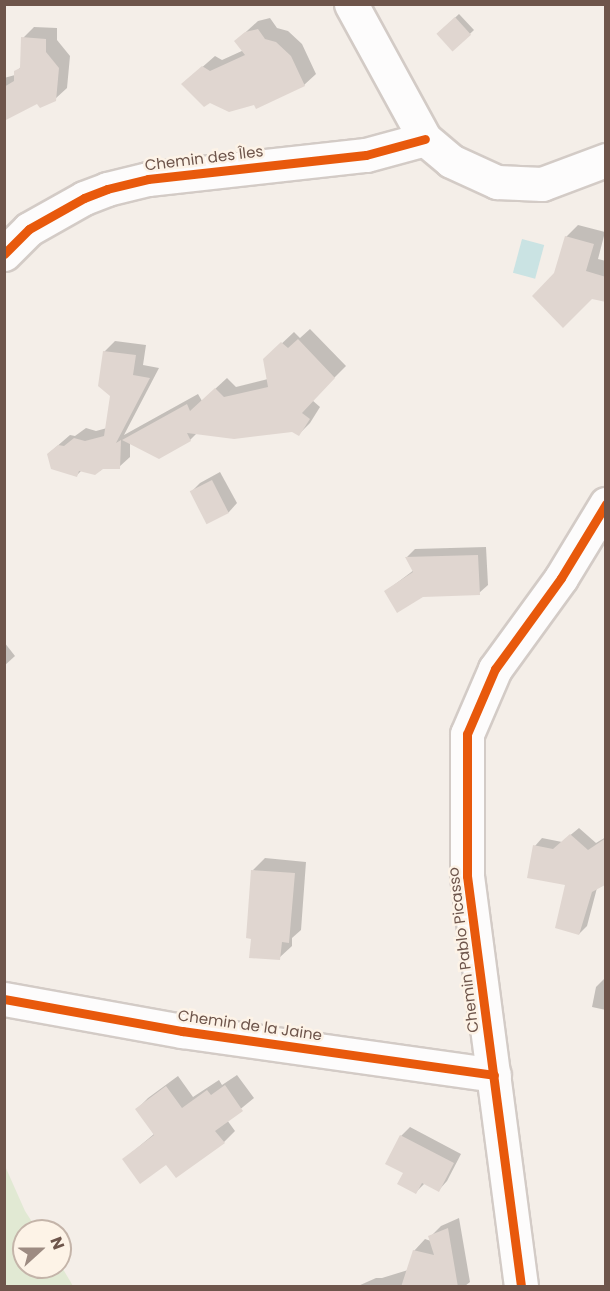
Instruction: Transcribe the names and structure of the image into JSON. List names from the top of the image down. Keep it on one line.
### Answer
{"streets":{"street":["Chemin des Îles","Chemin Pablo Picasso","Chemin de la Jaine"]},"crossings":[["Chemin Pablo Picasso","Chemin de la Jaine"]],"north":"right"}
